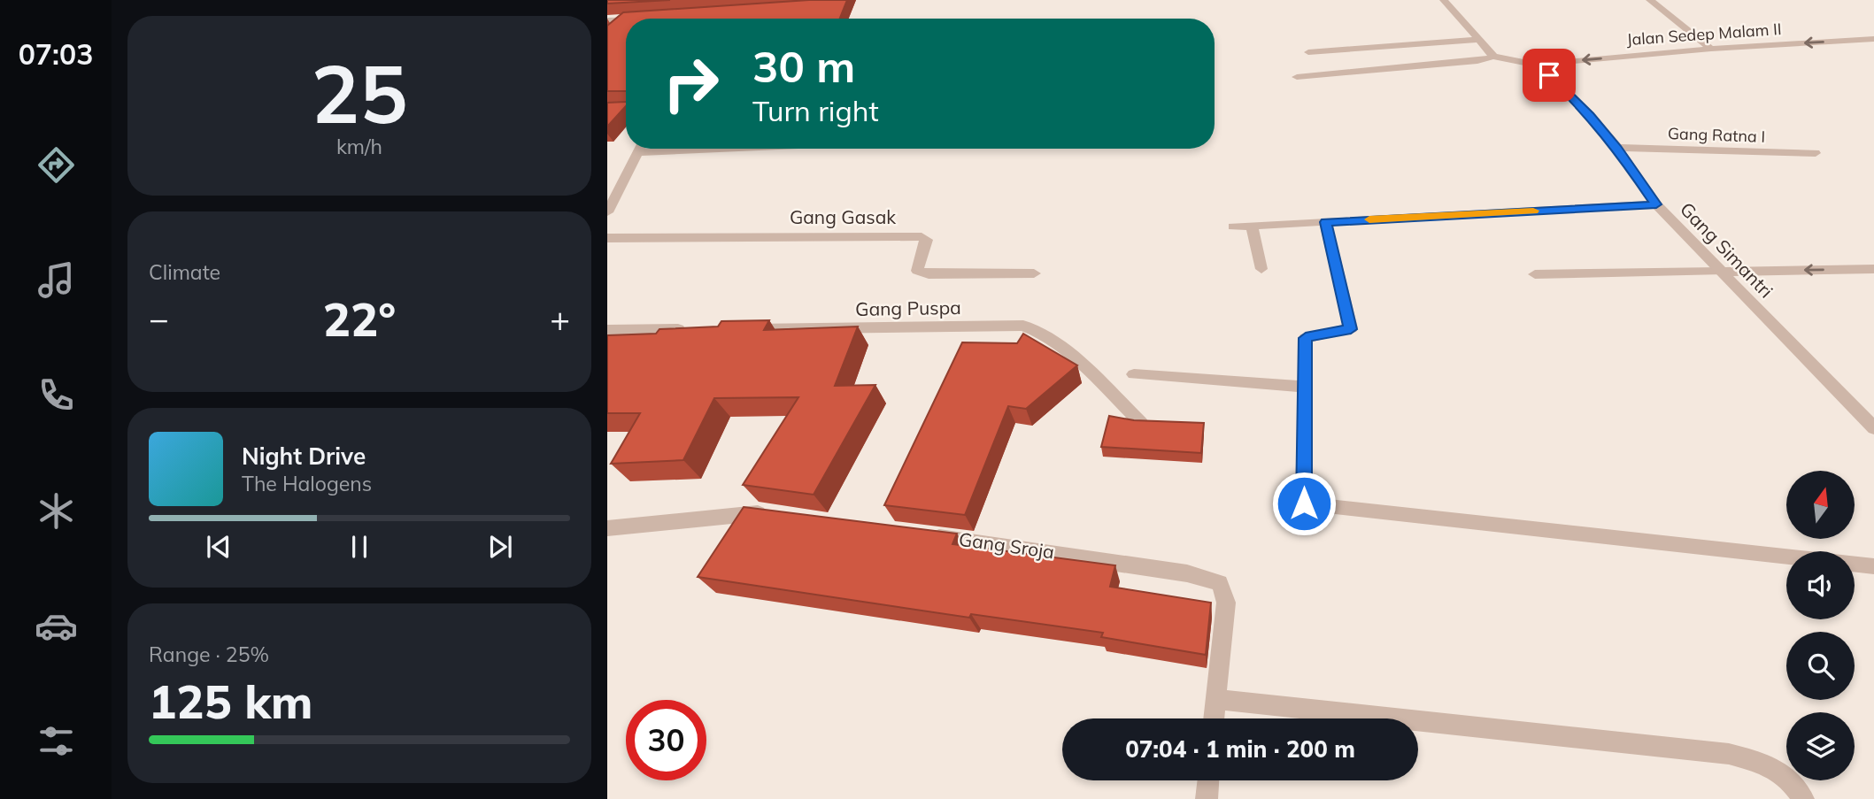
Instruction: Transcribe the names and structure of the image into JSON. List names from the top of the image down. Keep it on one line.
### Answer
{"streets":{"street":["Jalan Sedep Malam II","Gang Ratna I","Gang Gasak","Gang Simantri","Gang Puspa","Gang Sroja"]},"crossings":[["Jalan Sedep Malam II","Gang Simantri"],["Gang Ratna I","Gang Simantri"]],"one_way":["Jalan Sedep Malam II"],"north":"top","page":{"tabs":"07:03","tile":[["25","km/h"],"Climate",["Range · 25%","125 km"]],"turn":["30 m","Turn right"],"heat":["−","22°","+"],"song":["Night Drive","The Halogens"],"limit":"30","trip":"07:04 · 1 min · 200 m"}}
